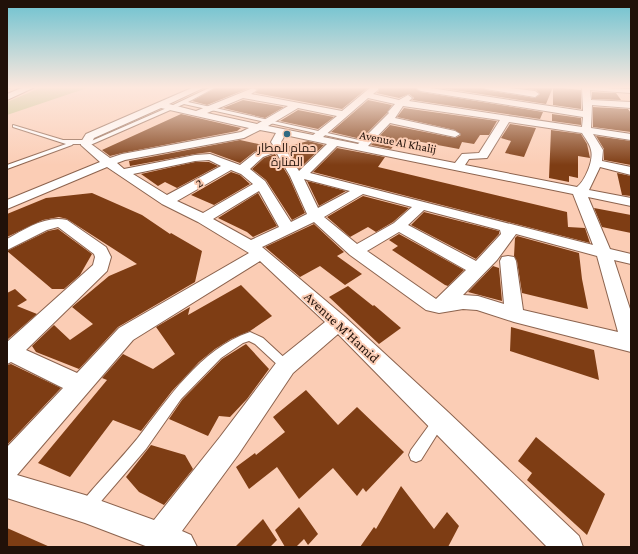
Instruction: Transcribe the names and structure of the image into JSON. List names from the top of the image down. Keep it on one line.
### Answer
{"streets":{"street":["Avenue Al Khalij","2","Avenue M'Hamid"]},"crossings":[["2","Avenue M'Hamid"]],"places":["حمام المطار المنارة"]}
